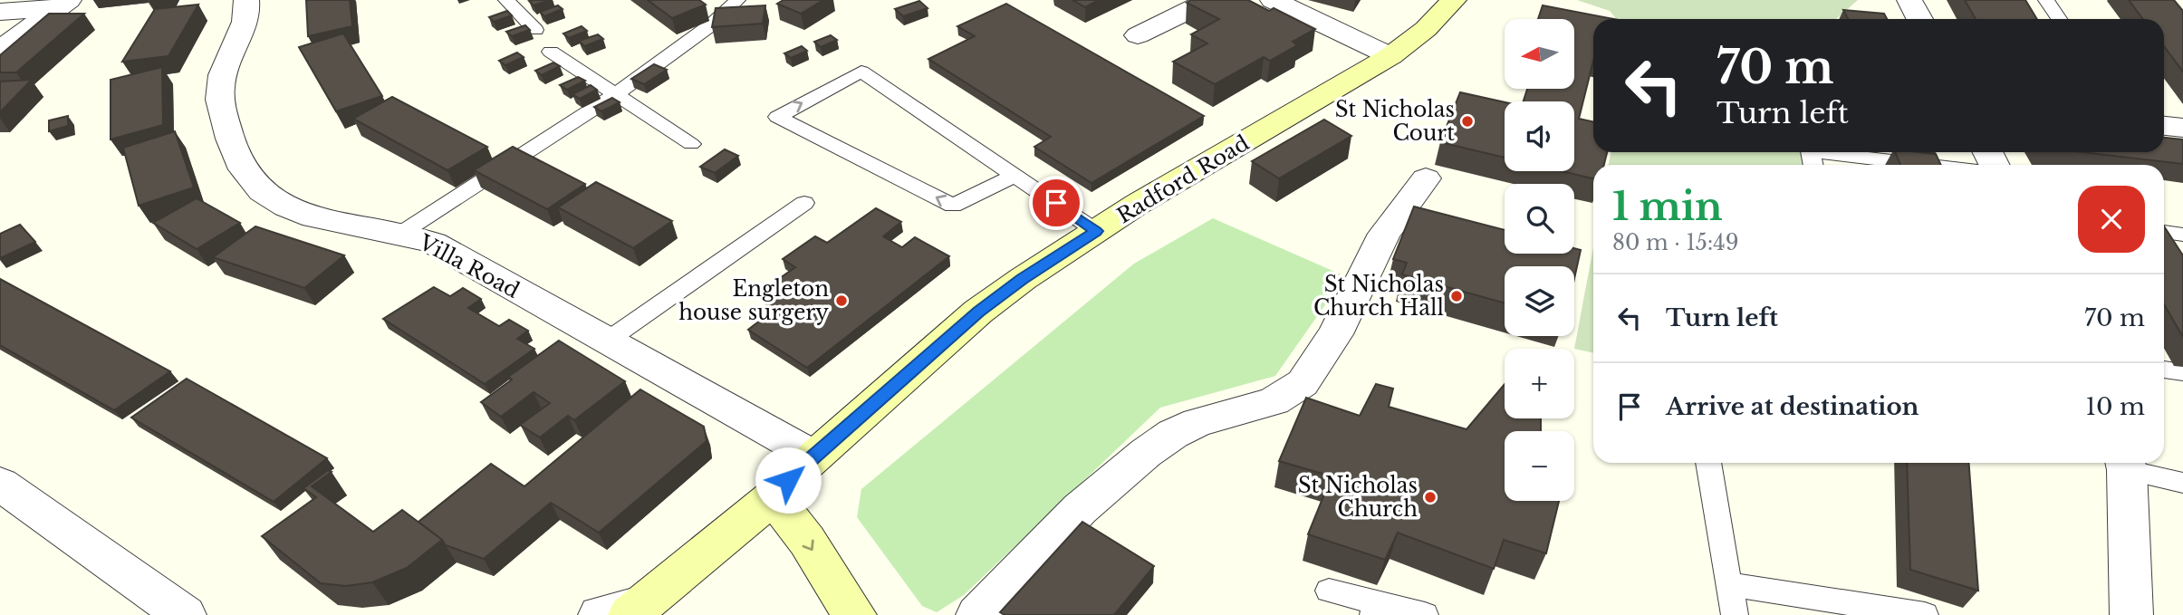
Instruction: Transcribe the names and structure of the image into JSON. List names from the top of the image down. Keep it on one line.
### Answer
{"streets":{"main road":["Radford Road"],"street":["Villa Road"]},"crossings":[["Radford Road","Villa Road"]],"places":["St Nicholas Court","St Nicholas Church Hall","Engleton house surgery","St Nicholas Church"],"north":"left","page":{"map_buttons":["+","−"],"turn":["70 m","Turn left"],"heading":["1 min","80 m · 15:49"],"list":[{"name":"Turn left","value":"70 m"},{"name":"Arrive at destination","value":"10 m"}]}}
